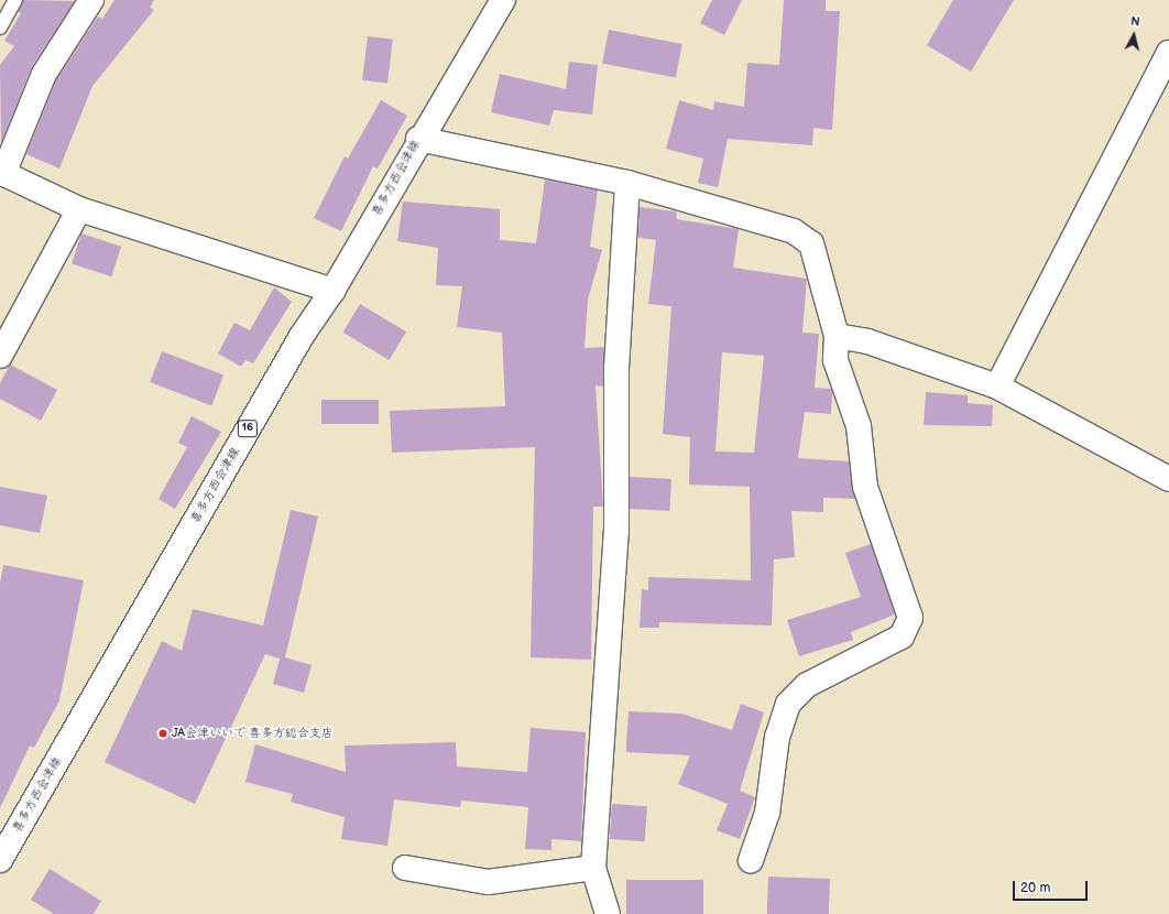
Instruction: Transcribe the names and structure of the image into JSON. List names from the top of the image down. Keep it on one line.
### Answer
{"streets":{"street":["喜多方西会津線","16"]},"places":["JA会津いいで 喜多方総合支店"],"scale_bar":"20 m","north":"top"}
